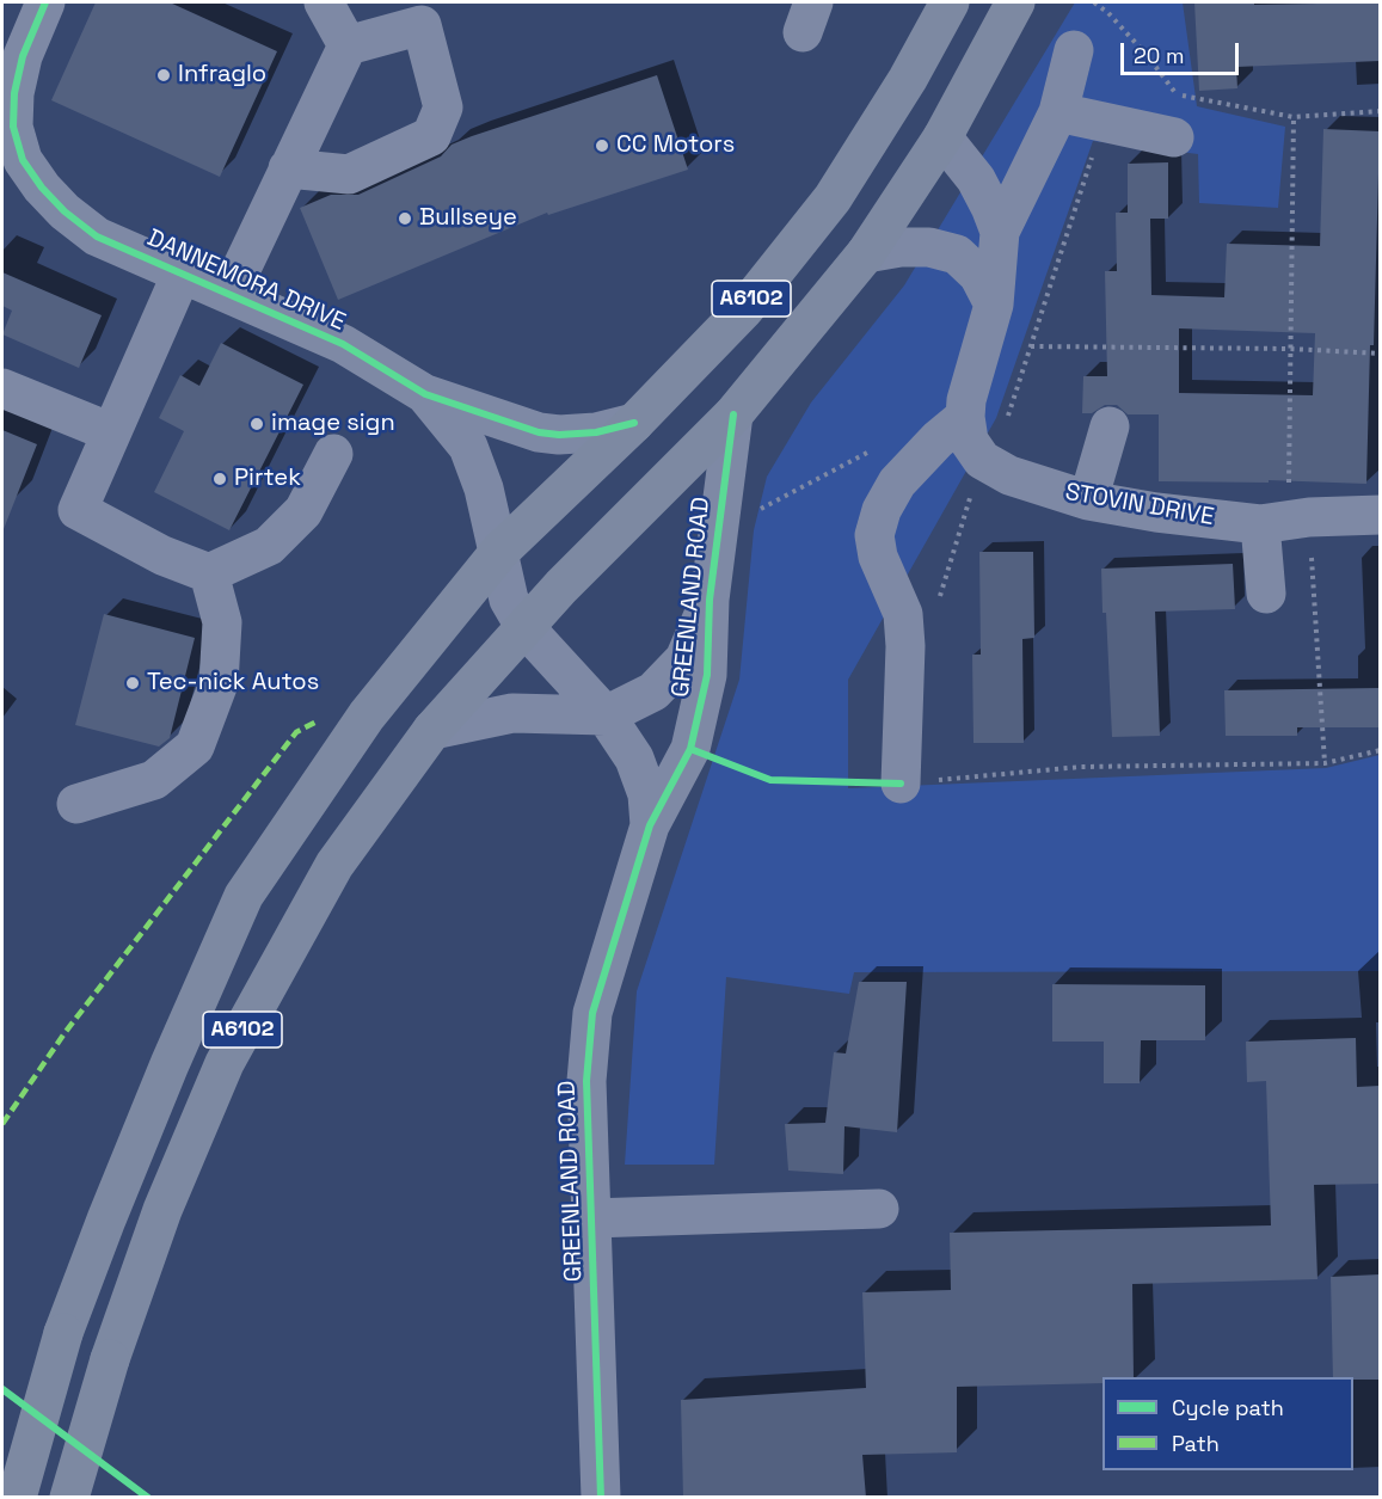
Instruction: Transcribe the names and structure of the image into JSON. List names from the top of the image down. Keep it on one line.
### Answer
{"streets":{"main road":["A6102","GREENLAND ROAD"],"street":["DANNEMORA DRIVE","STOVIN DRIVE"]},"crossings":[["DANNEMORA DRIVE","A6102"],["DANNEMORA DRIVE","GREENLAND ROAD"],["A6102","GREENLAND ROAD"]],"places":["Infraglo","CC Motors","Bullseye","image sign","Pirtek","Tec-nick Autos"],"legend":["Cycle path","Path"],"scale_bar":"20 m"}
